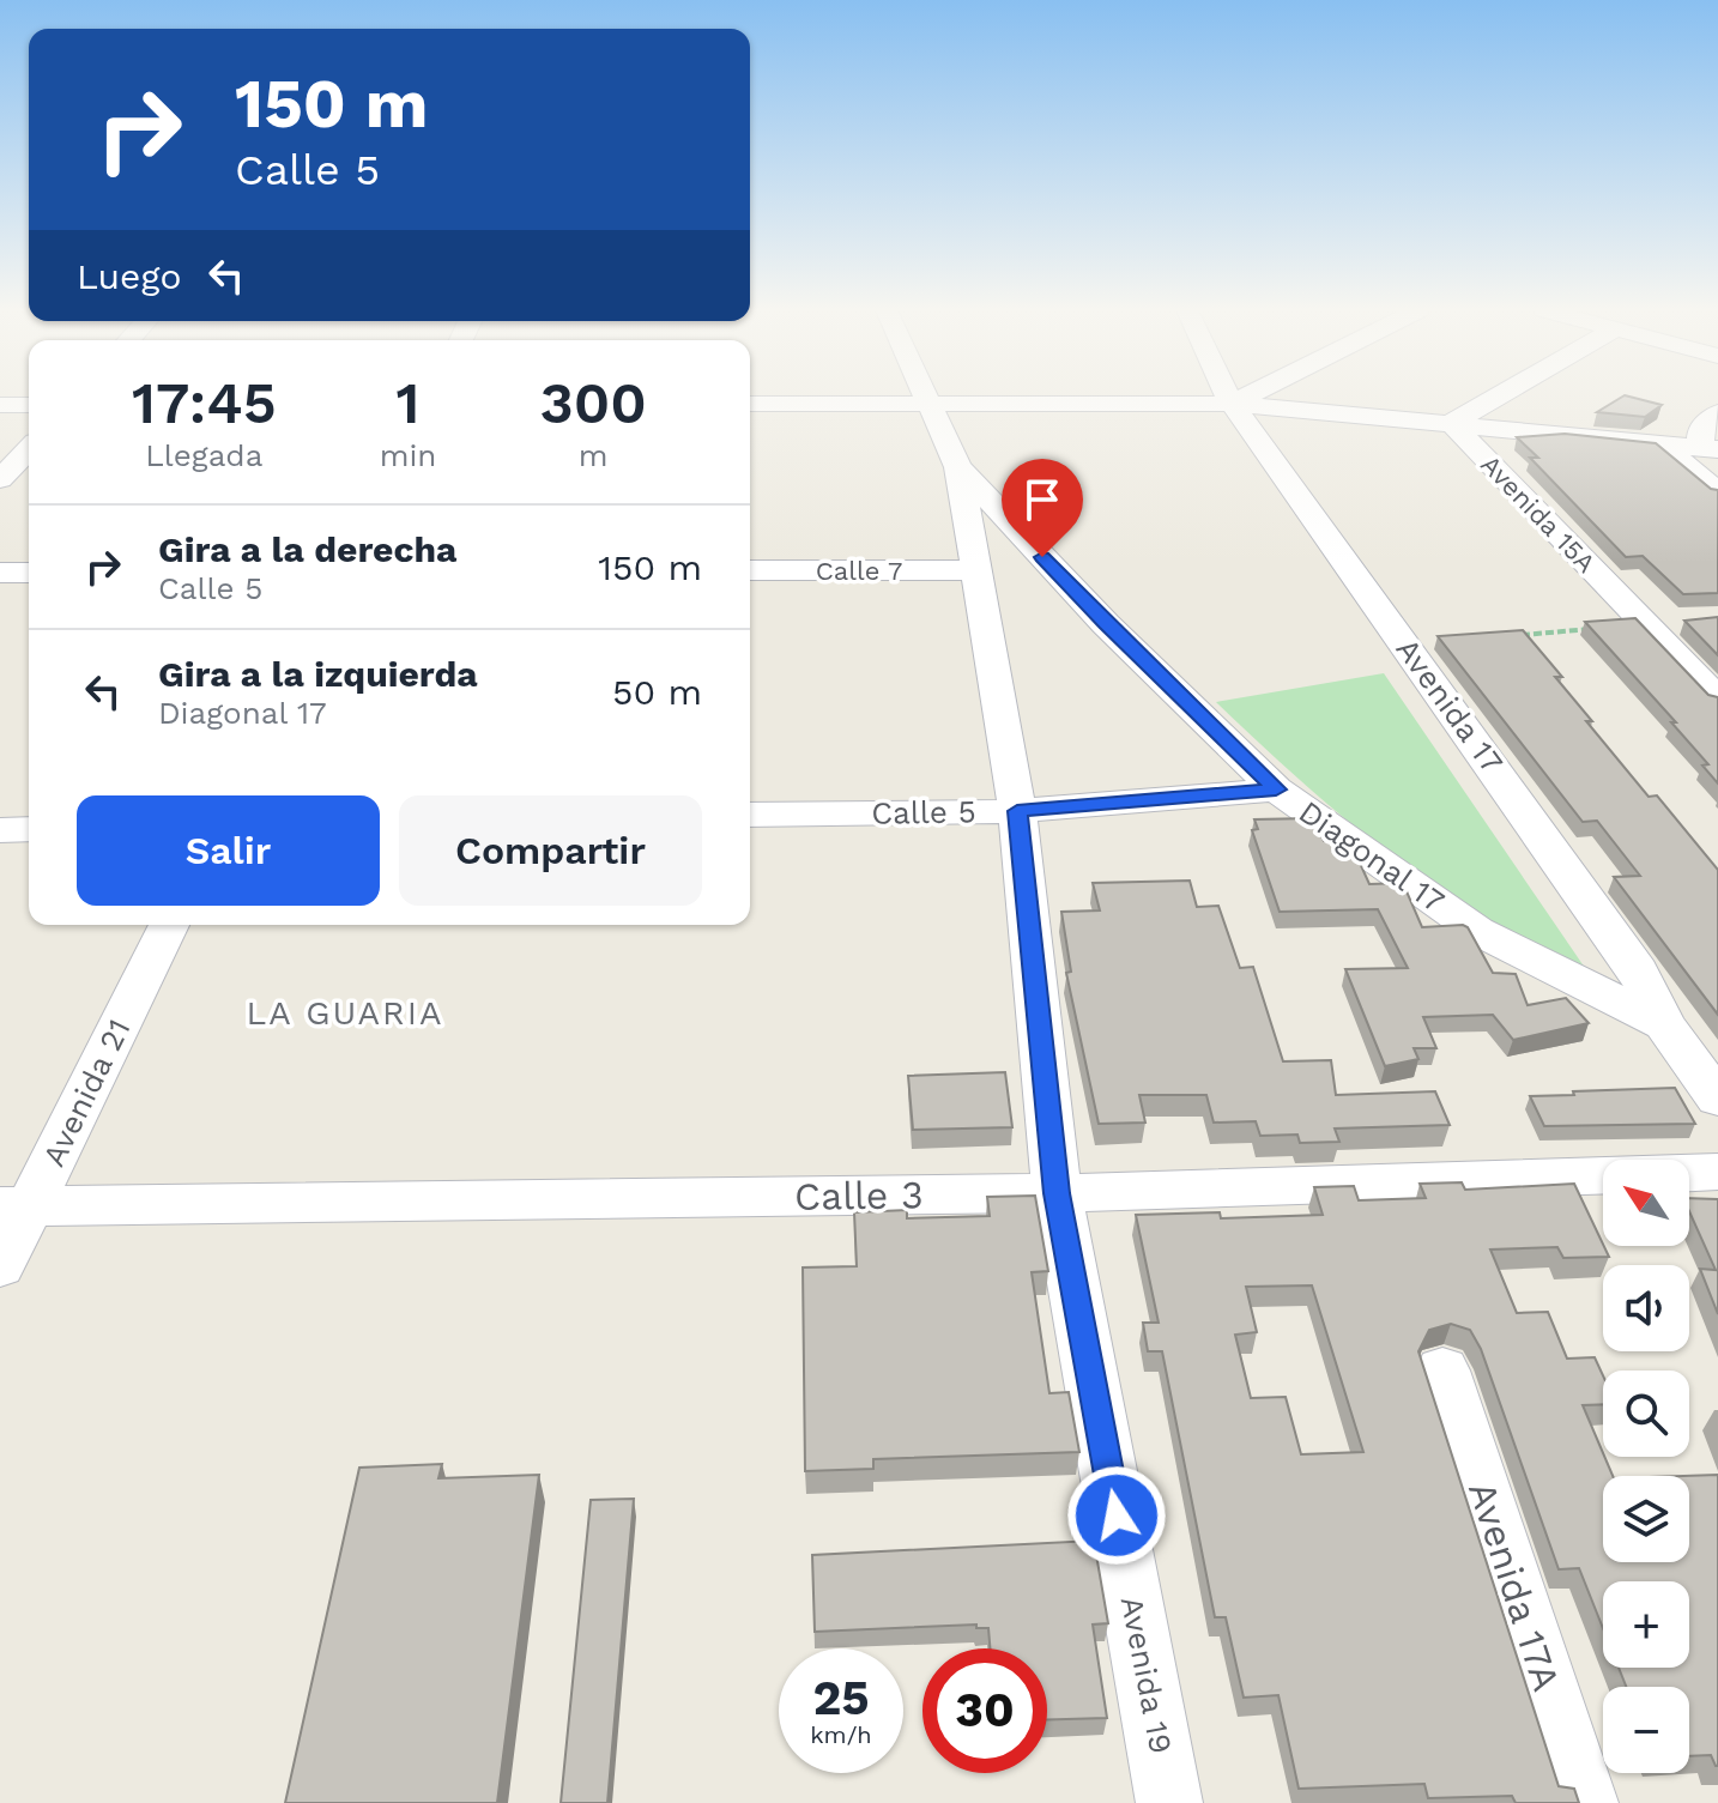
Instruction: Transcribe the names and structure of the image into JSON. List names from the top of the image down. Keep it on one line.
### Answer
{"streets":{"street":["Avenida 15A","Calle 7","Avenida 17","Calle 5","Diagonal 17","Avenida 21","Calle 3","Avenida 17A","Avenida 19"]},"crossings":[["Calle 7","Avenida 19"],["Avenida 17","Diagonal 17"],["Calle 5","Diagonal 17"],["Calle 5","Avenida 19"],["Diagonal 17","Avenida 19"],["Avenida 21","Calle 3"],["Calle 3","Avenida 19"]],"districts":["LA GUARIA"],"north":"top left","page":{"turn":["150 m","Calle 5"],"then":"Luego","eta":["17:45","Llegada","1","min","300","m"],"list":[{"name":"Gira a la derecha","note":"Calle 5","value":"150 m"},{"name":"Gira a la izquierda","note":"Diagonal 17","value":"50 m"}],"buttons":["Salir","Compartir"],"map_buttons":["+","−"],"speed":"25 km/h","limit":"30"}}
